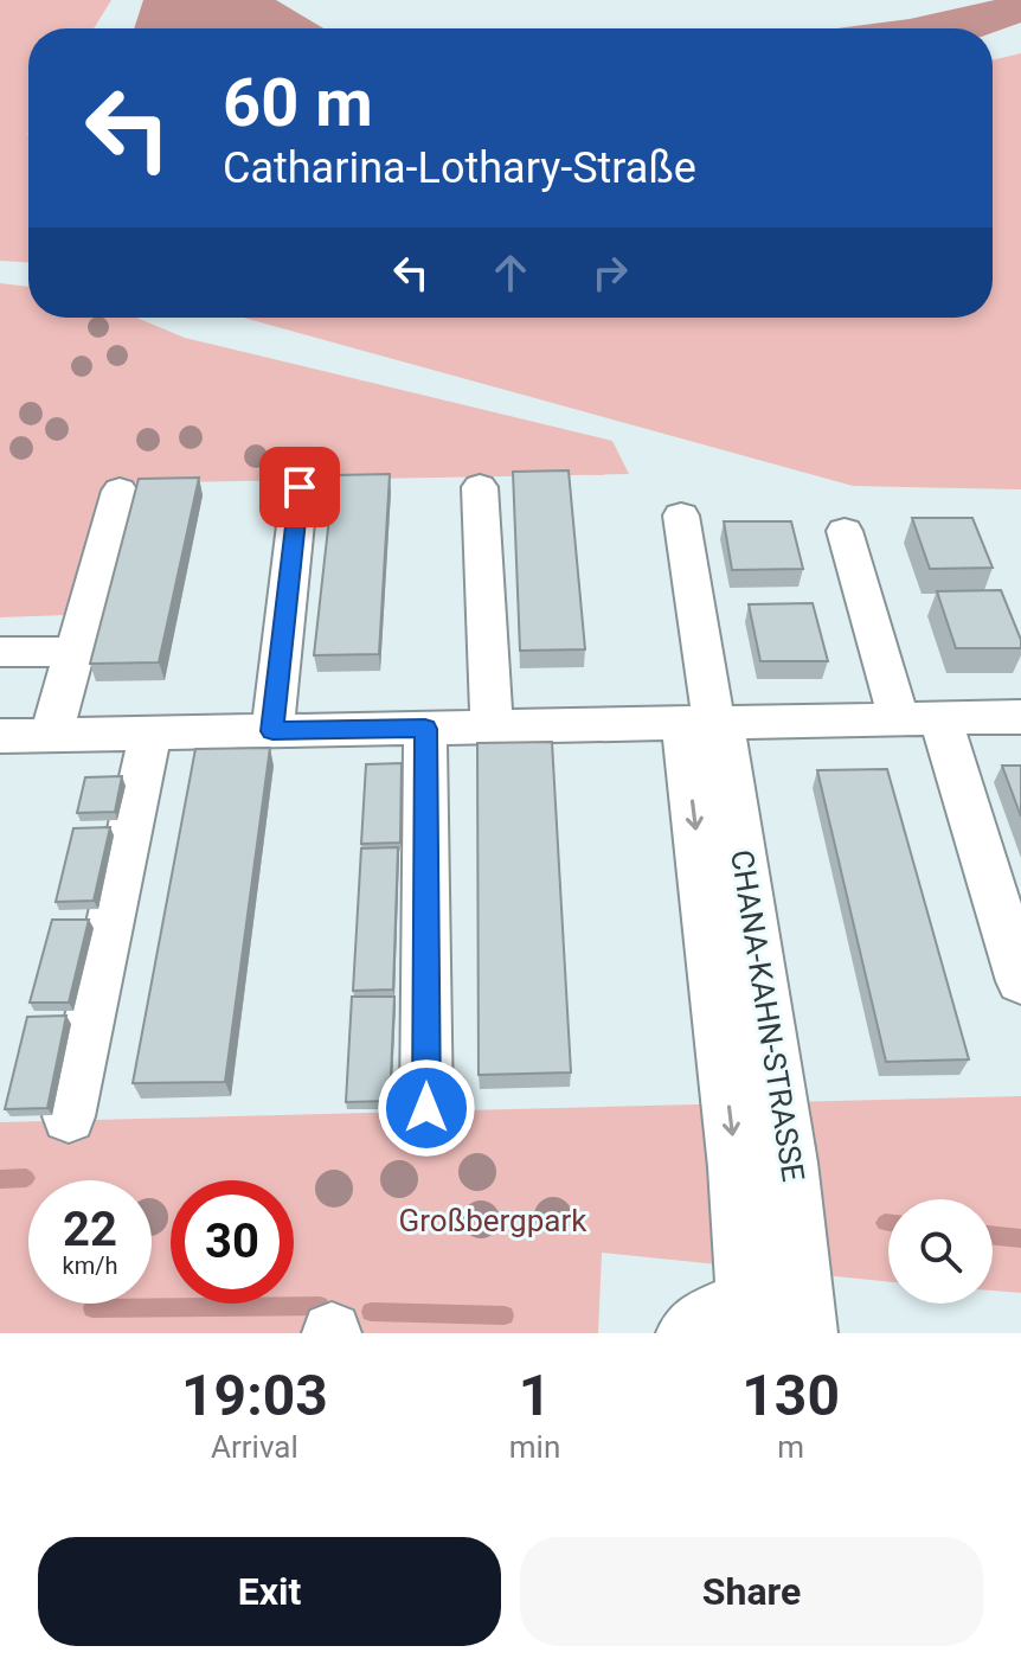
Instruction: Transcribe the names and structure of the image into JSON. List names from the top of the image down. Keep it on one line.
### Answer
{"streets":{"street":["CHANA-KAHN-STRASSE"]},"parks":["Großbergpark"],"page":{"turn":["60 m","Catharina-Lothary-Straße"],"speed":"22 km/h","limit":"30","eta":["19:03","Arrival","1","min","130","m"],"buttons":["Exit","Share"]}}
